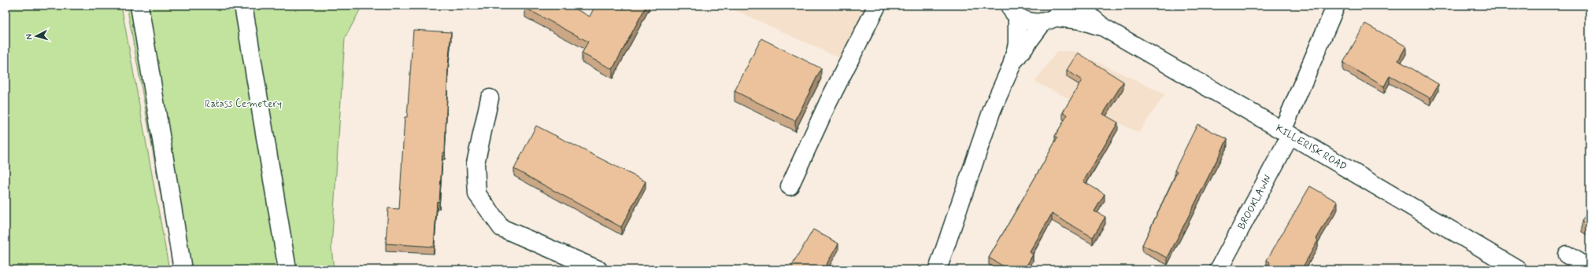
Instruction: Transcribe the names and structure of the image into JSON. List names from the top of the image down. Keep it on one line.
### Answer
{"streets":{"main road":["KILLERISK ROAD","BROOKLAWN"]},"crossings":[["KILLERISK ROAD","BROOKLAWN"]],"parks":["Ratass Cemetery"],"north":"left"}
